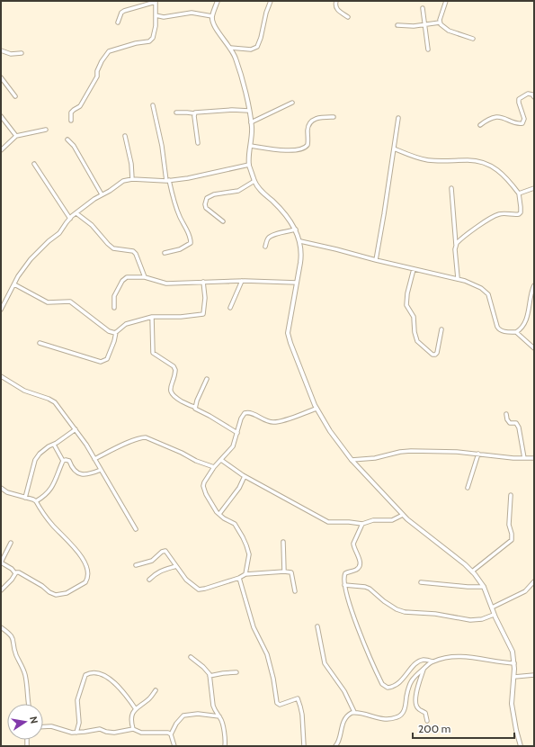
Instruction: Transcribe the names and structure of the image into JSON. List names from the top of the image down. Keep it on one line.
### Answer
{"scale_bar":"200 m","north":"right"}
